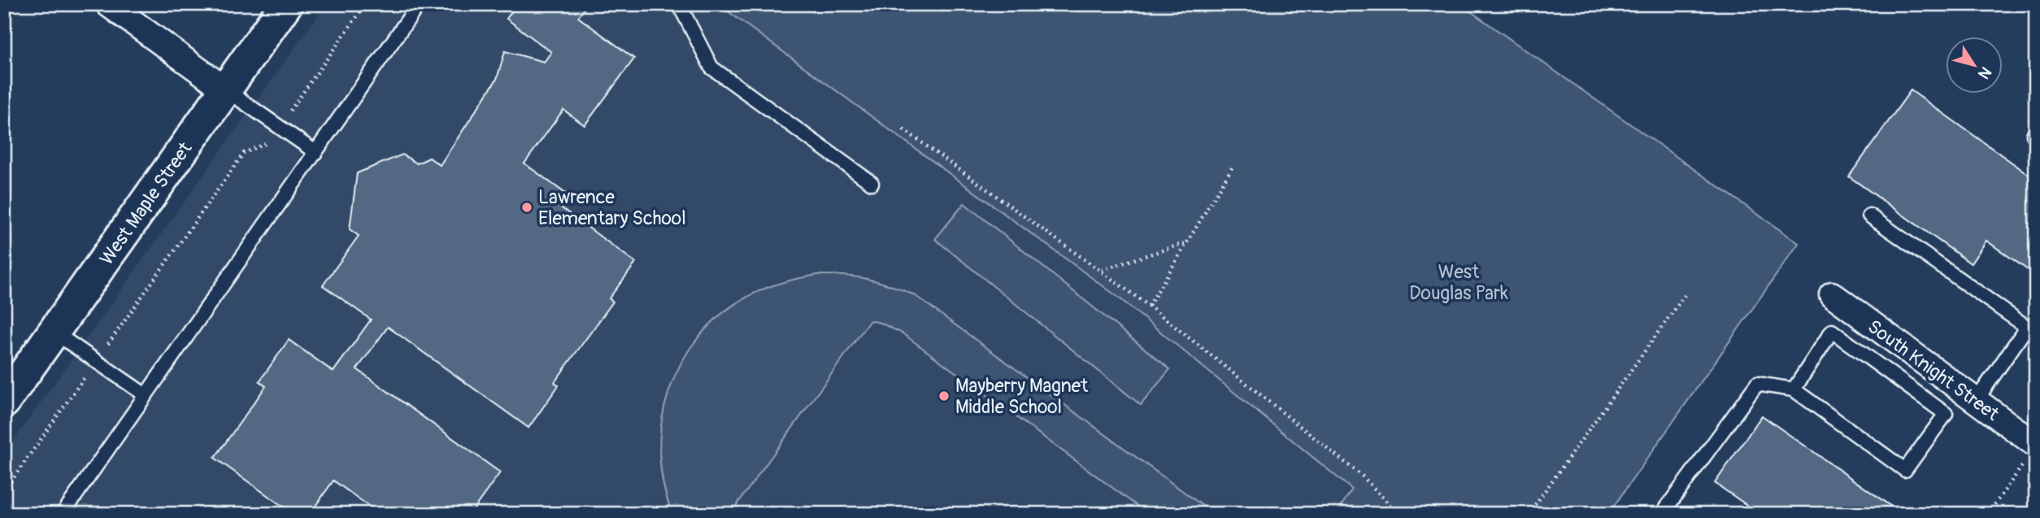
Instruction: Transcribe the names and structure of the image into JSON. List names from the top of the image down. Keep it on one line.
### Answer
{"streets":{"street":["West Maple Street","South Knight Street"]},"parks":["West Douglas Park"],"places":["Lawrence Elementary School","Mayberry Magnet Middle School"],"north":"bottom right"}
